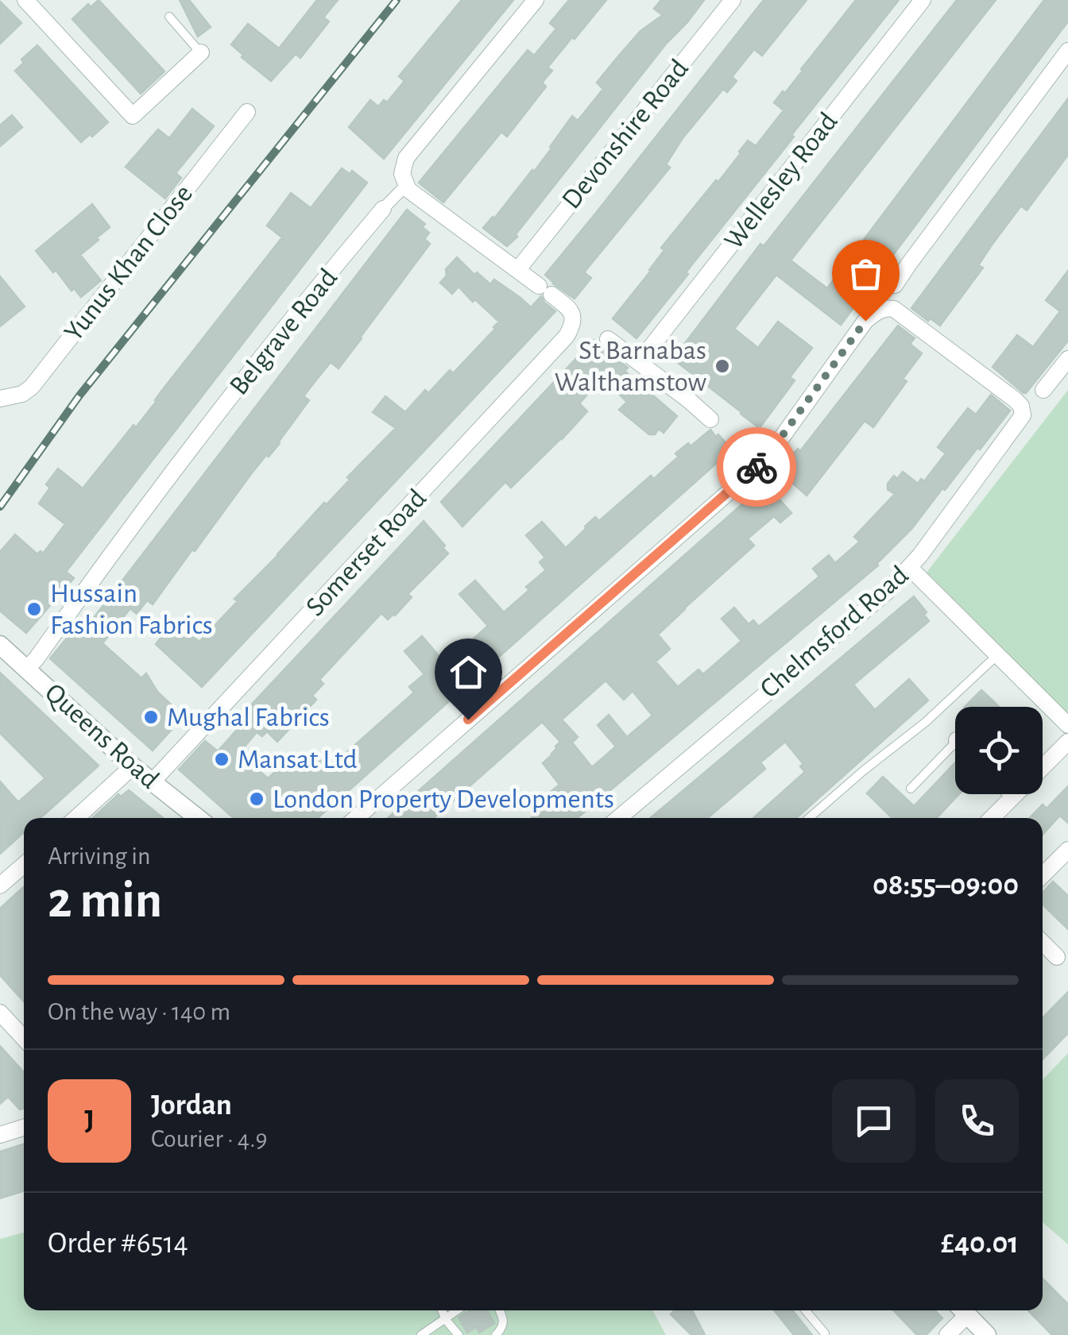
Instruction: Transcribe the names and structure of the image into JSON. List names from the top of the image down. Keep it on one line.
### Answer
{"streets":{"street":["Devonshire Road","Wellesley Road","Yunus Khan Close","Belgrave Road","Somerset Road","Chelmsford Road","Queens Road"]},"crossings":[["Devonshire Road","Somerset Road"],["Belgrave Road","Queens Road"],["Somerset Road","Queens Road"]],"places":["St Barnabas Walthamstow","Hussain Fashion Fabrics","Mughal Fabrics","Mansat Ltd","London Property Developments"],"page":{"heading":["2 min","Arriving in","08:55–09:00"],"panel":["Jordan","Courier · 4.9","Order #6514","£40.01"],"bar":"On the way · 140 m","round":"J"}}
